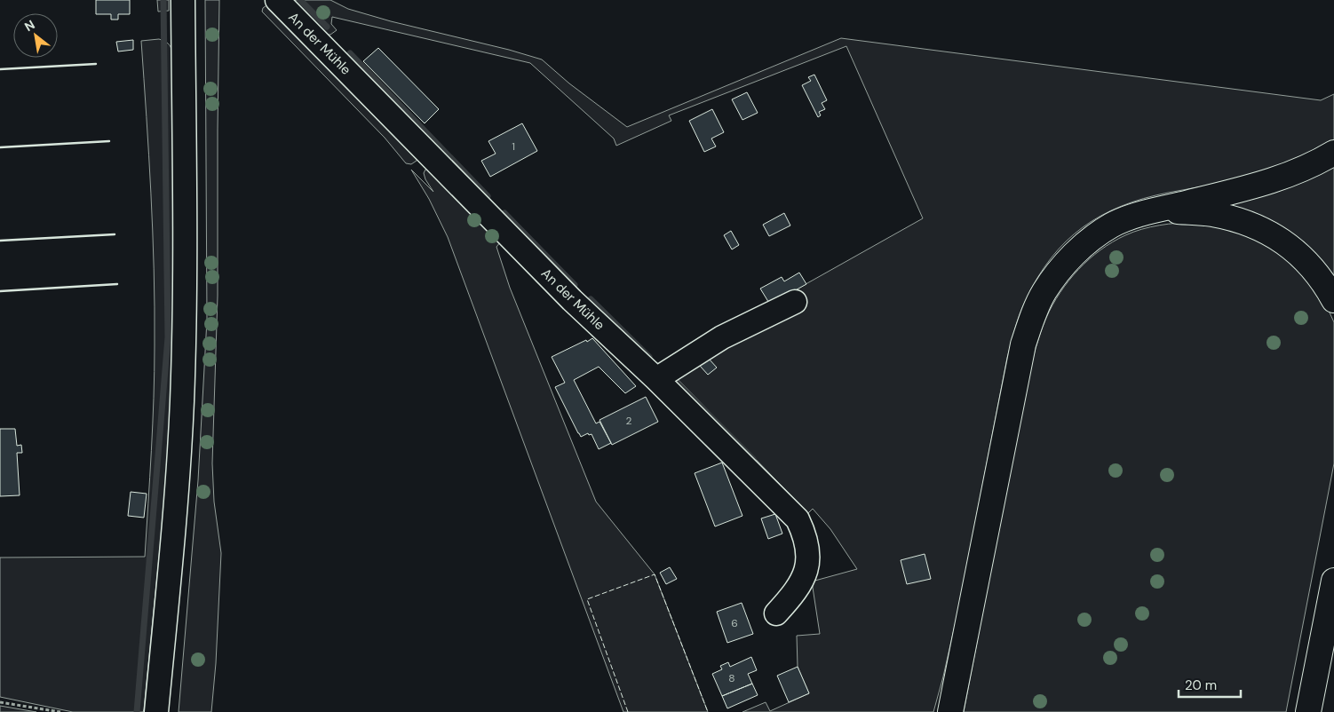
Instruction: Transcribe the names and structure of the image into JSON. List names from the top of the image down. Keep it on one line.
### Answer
{"streets":{"street":["An der Mühle"]},"house_numbers":["1","2","6","8"],"scale_bar":"20 m","north":"top left"}
